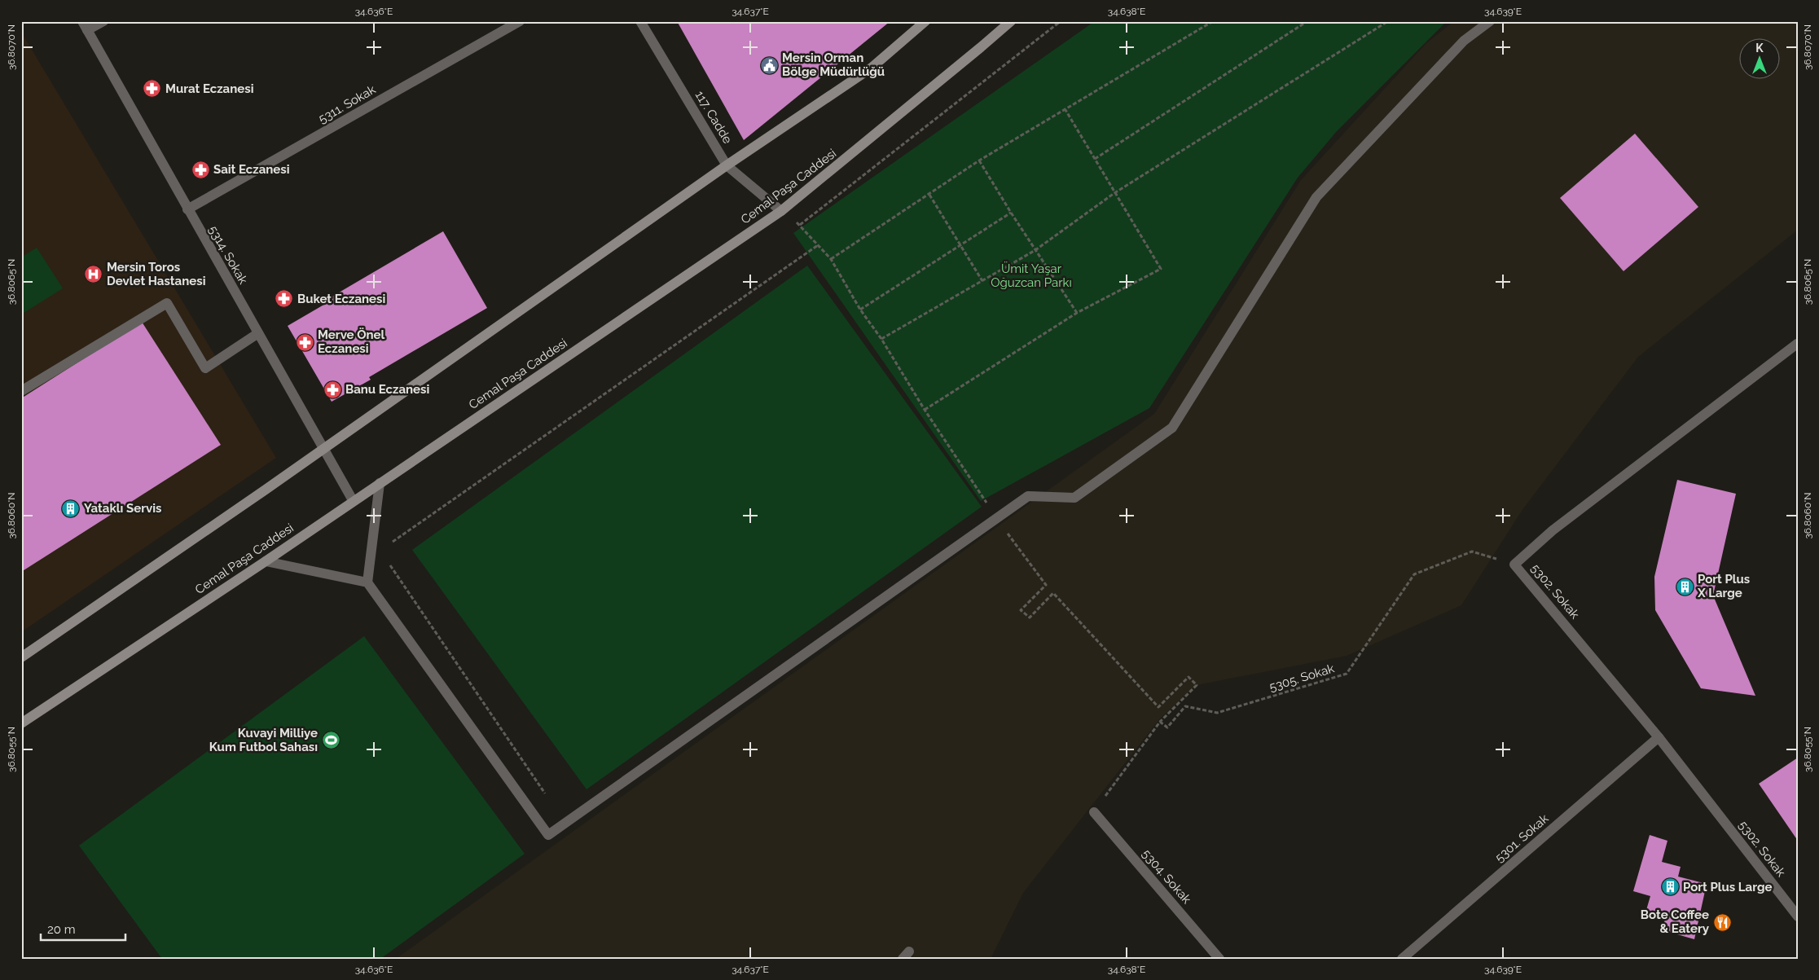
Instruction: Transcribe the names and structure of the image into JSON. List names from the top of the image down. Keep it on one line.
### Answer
{"streets":{"main road":["Cemal Paşa Caddesi"],"street":["5311. Sokak","117. Cadde","5314. Sokak","5302. Sokak","5301. Sokak","5304. Sokak"],"path":["5305. Sokak"]},"crossings":[["5311. Sokak","5314. Sokak"],["117. Cadde","Cemal Paşa Caddesi"],["Cemal Paşa Caddesi","5314. Sokak"],["5302. Sokak","5305. Sokak"],["5302. Sokak","5301. Sokak"]],"parks":["Ümit Yaşar Oğuzcan Parkı"],"places":{"public building":["Mersin Orman Bölge Müdürlüğü"],"pharmacy":["Murat Eczanesi","Sait Eczanesi","Buket Eczanesi","Merve Önel Eczanesi","Banu Eczanesi"],"hospital":["Mersin Toros Devlet Hastanesi"],"building":["Yataklı Servis","Port Plus X Large","Port Plus Large"],"sports":["Kuvayi Milliye Kum Futbol Sahası"],"restaurant":["Bote Coffee & Eatery"]},"scale_bar":"20 m","north":"top","coordinates":["34.636°E","34.637°E","34.638°E","34.639°E","36.8070°N","36.8065°N","36.8060°N","36.8055°N"]}
